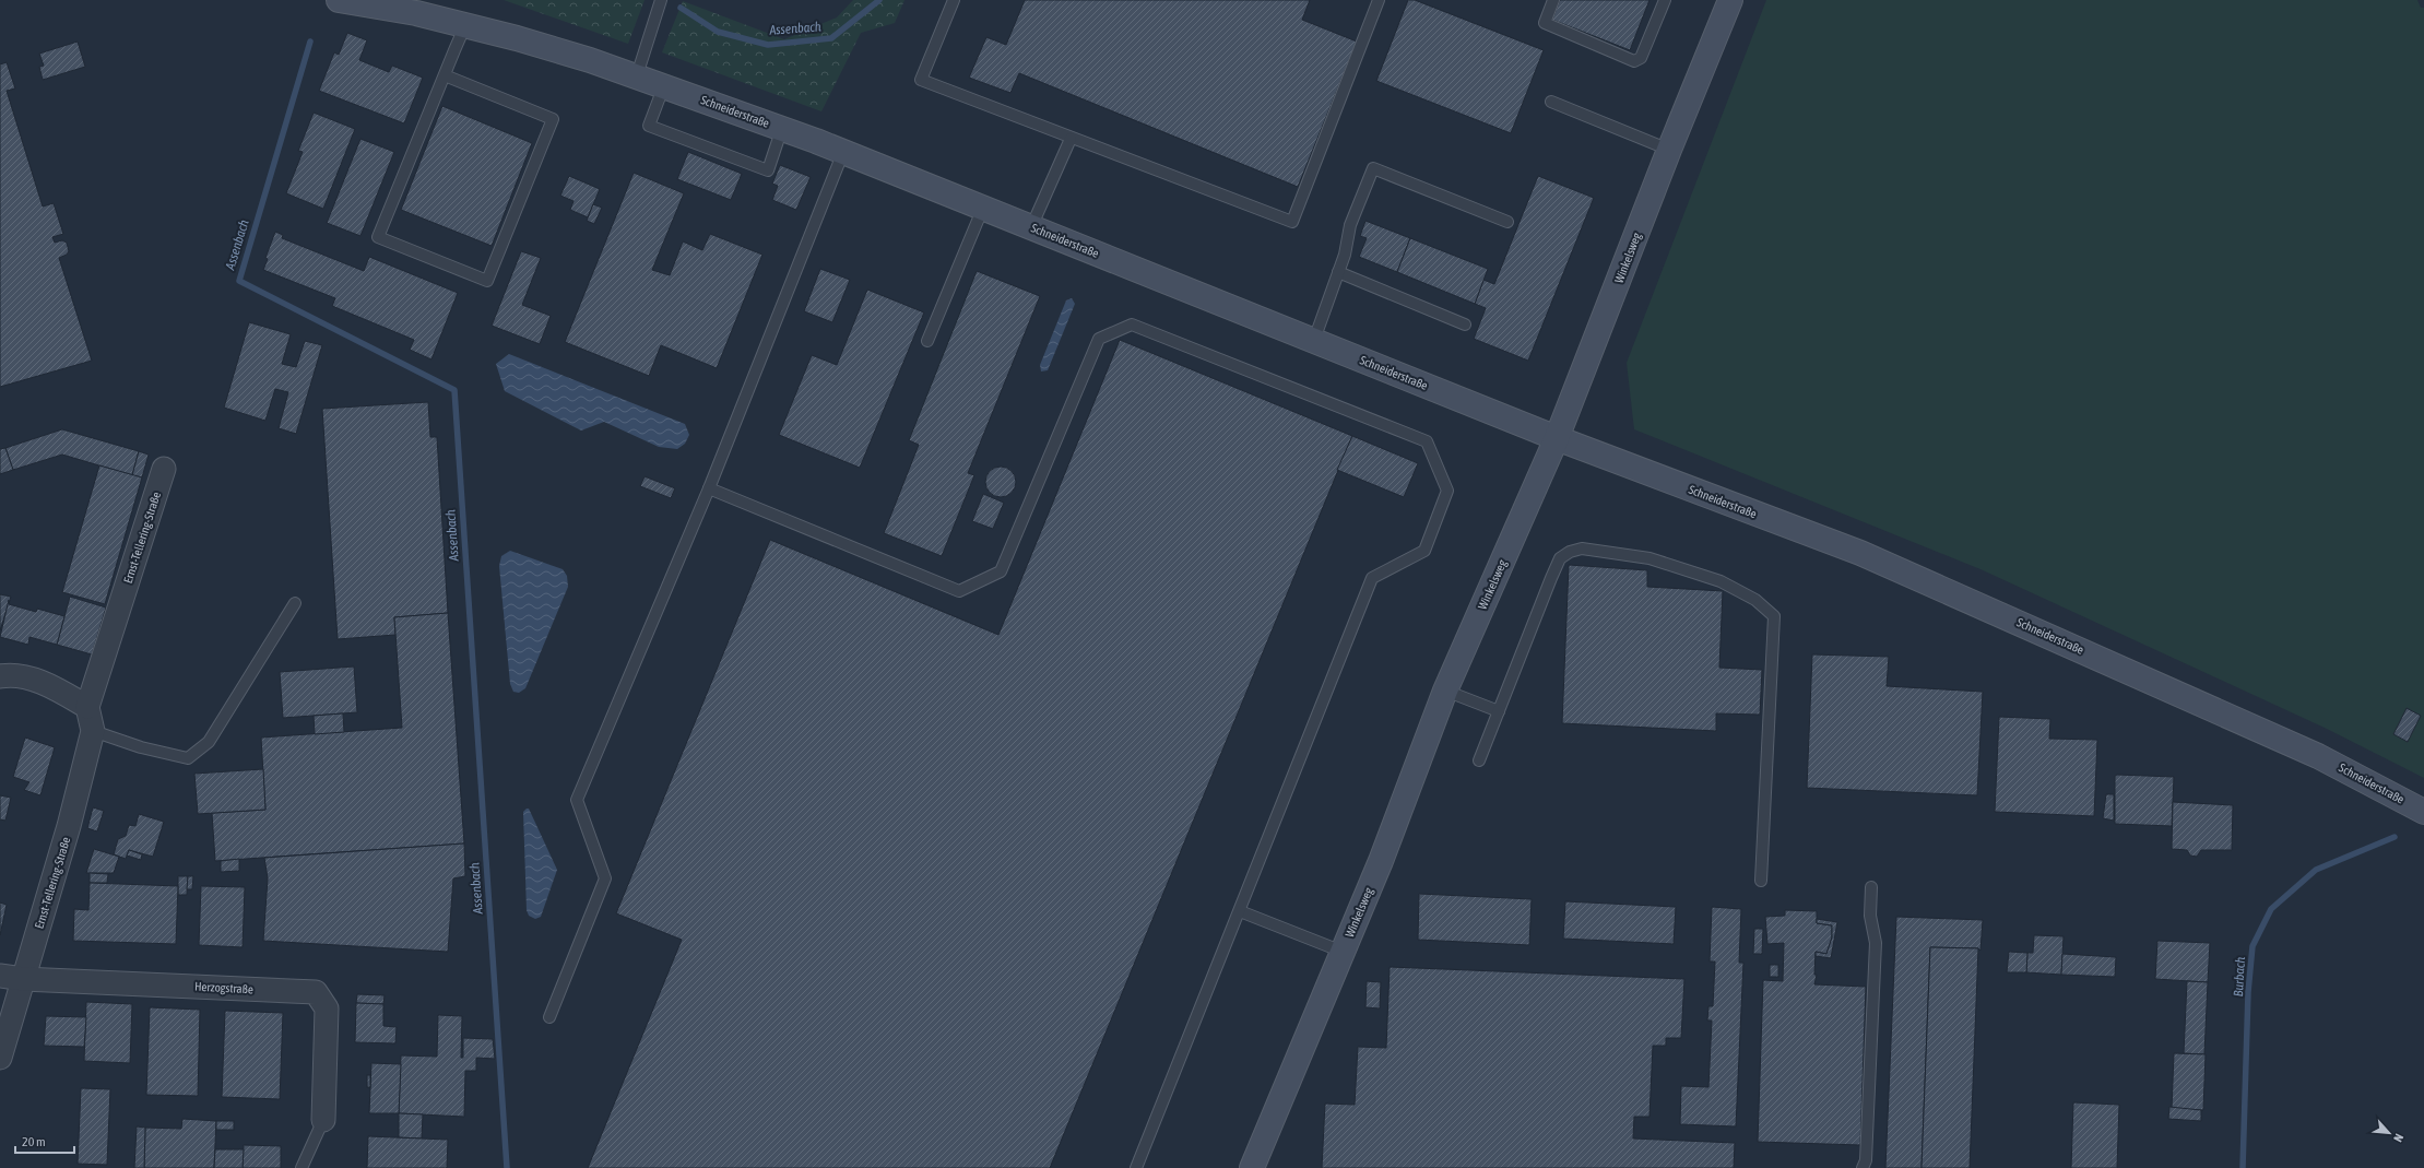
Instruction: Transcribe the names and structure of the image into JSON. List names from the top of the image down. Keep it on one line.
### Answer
{"streets":{"main road":["Schneiderstraße","Winkelsweg"],"street":["Ernst-Tellering-Straße","Herzogstraße"]},"crossings":[["Schneiderstraße","Winkelsweg"],["Ernst-Tellering-Straße","Herzogstraße"]],"water":["Assenbach","Burbach"],"scale_bar":"20 m","north":"bottom right"}
